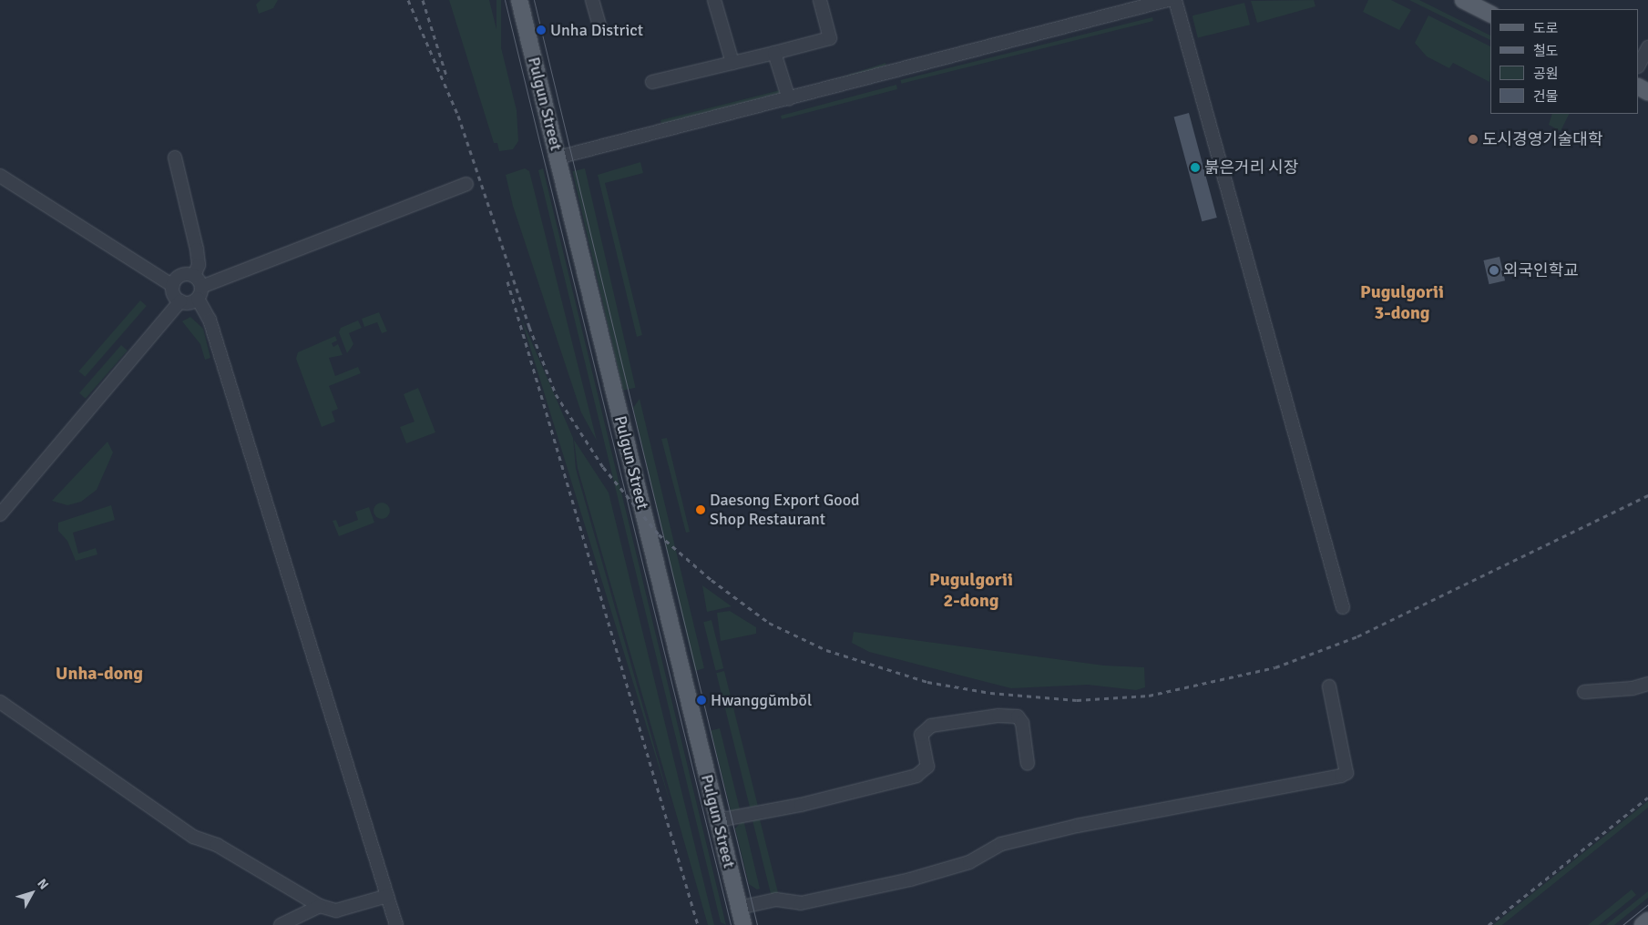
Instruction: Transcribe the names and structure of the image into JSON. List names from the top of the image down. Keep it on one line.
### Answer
{"streets":{"main road":["Pulgun Street"]},"districts":["Pugulgorii 3-dong","Pugulgorii 2-dong","Unha-dong"],"places":["Unha District","도시경영기술대학","붉은거리 시장","외국인학교","Daesong Export Good Shop Restaurant","Hwanggŭmbŏl"],"legend":["도로","철도","공원","건물"],"north":"top right"}
